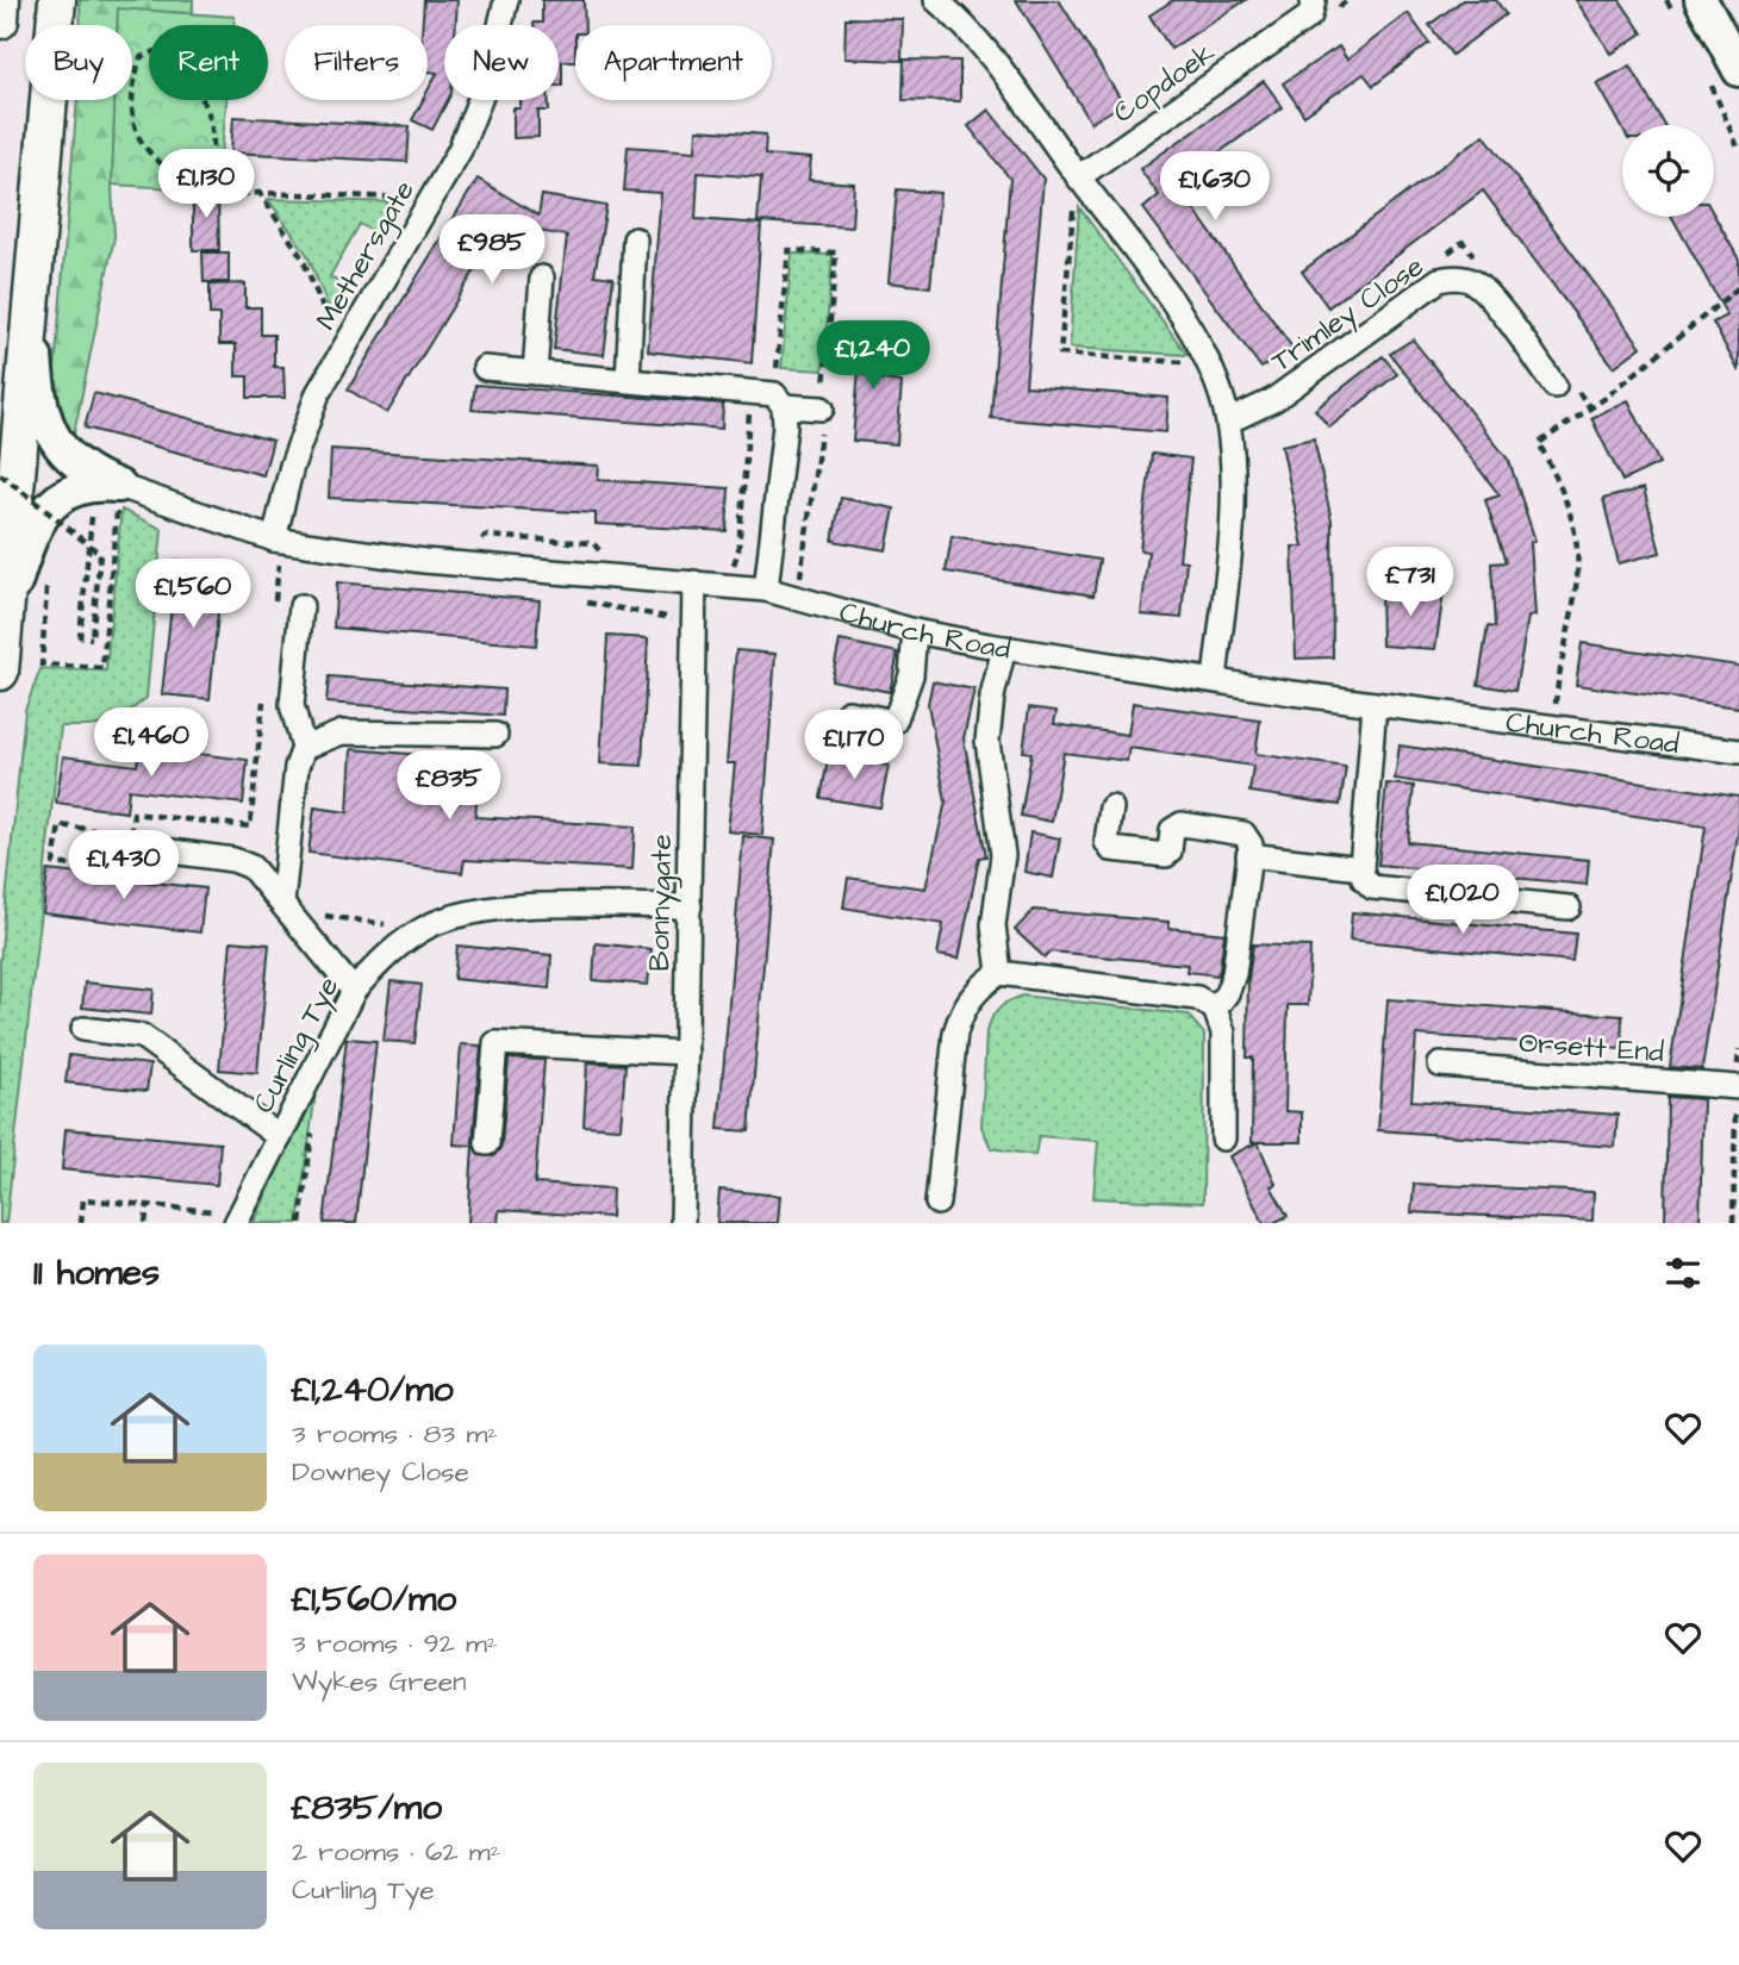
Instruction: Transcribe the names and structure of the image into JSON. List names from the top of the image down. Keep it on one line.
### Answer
{"streets":{"street":["Copdoek","Methersgate","Trimley Close","Church Road","Bonnygate","Curling Tye","Orsett End"]},"crossings":[["Methersgate","Church Road"],["Church Road","Bonnygate"],["Bonnygate","Curling Tye"]],"page":{"chip":["Buy","Rent","Filters","New","Apartment"],"price":["£1,130","£1,630","£985","£1,240","£731","£1,560","£1,460","£1,170","£835","£1,430","£1,020"],"heading":"11 homes","list":[{"name":"£1,240/mo","note":"3 rooms · 83 m² · Downey Close"},{"name":"£1,560/mo","note":"3 rooms · 92 m² · Wykes Green"},{"name":"£835/mo","note":"2 rooms · 62 m² · Curling Tye"}]}}
